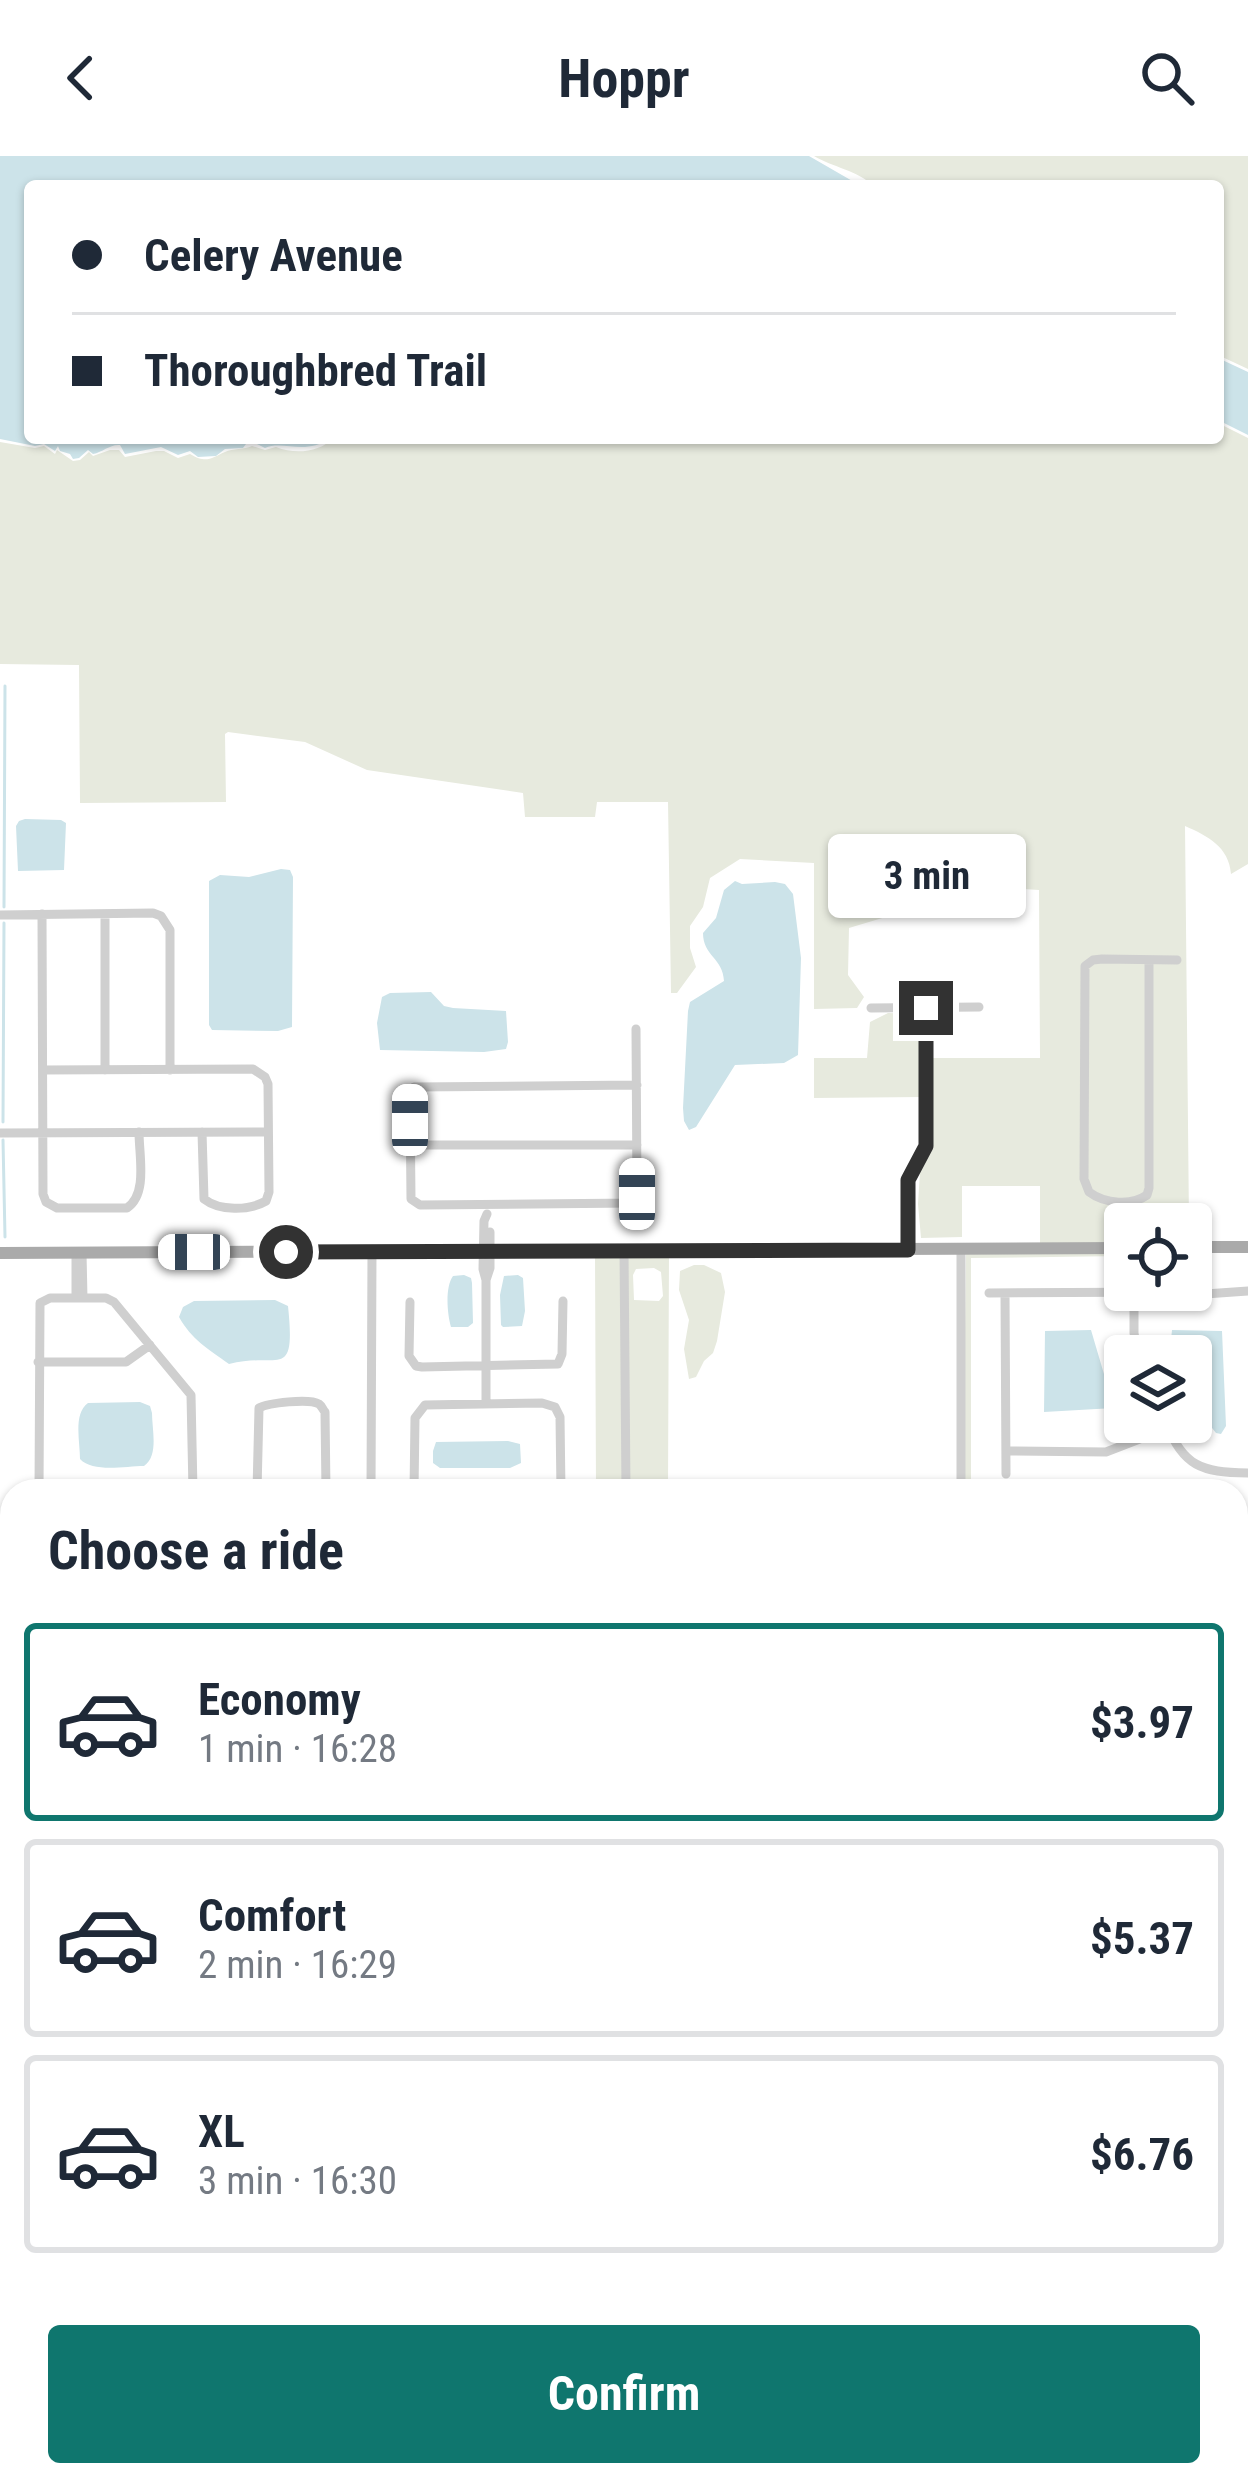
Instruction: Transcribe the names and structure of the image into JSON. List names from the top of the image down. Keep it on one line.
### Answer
{"page":{"header":"Hoppr","banner":["Celery Avenue","Thoroughbred Trail"],"bubble":"3 min","heading":"Choose a ride","list":[{"name":"Economy","note":"1 min · 16:28","value":"$3.97"},{"name":"Comfort","note":"2 min · 16:29","value":"$5.37"},{"name":"XL","note":"3 min · 16:30","value":"$6.76"}],"buttons":"Confirm"}}
